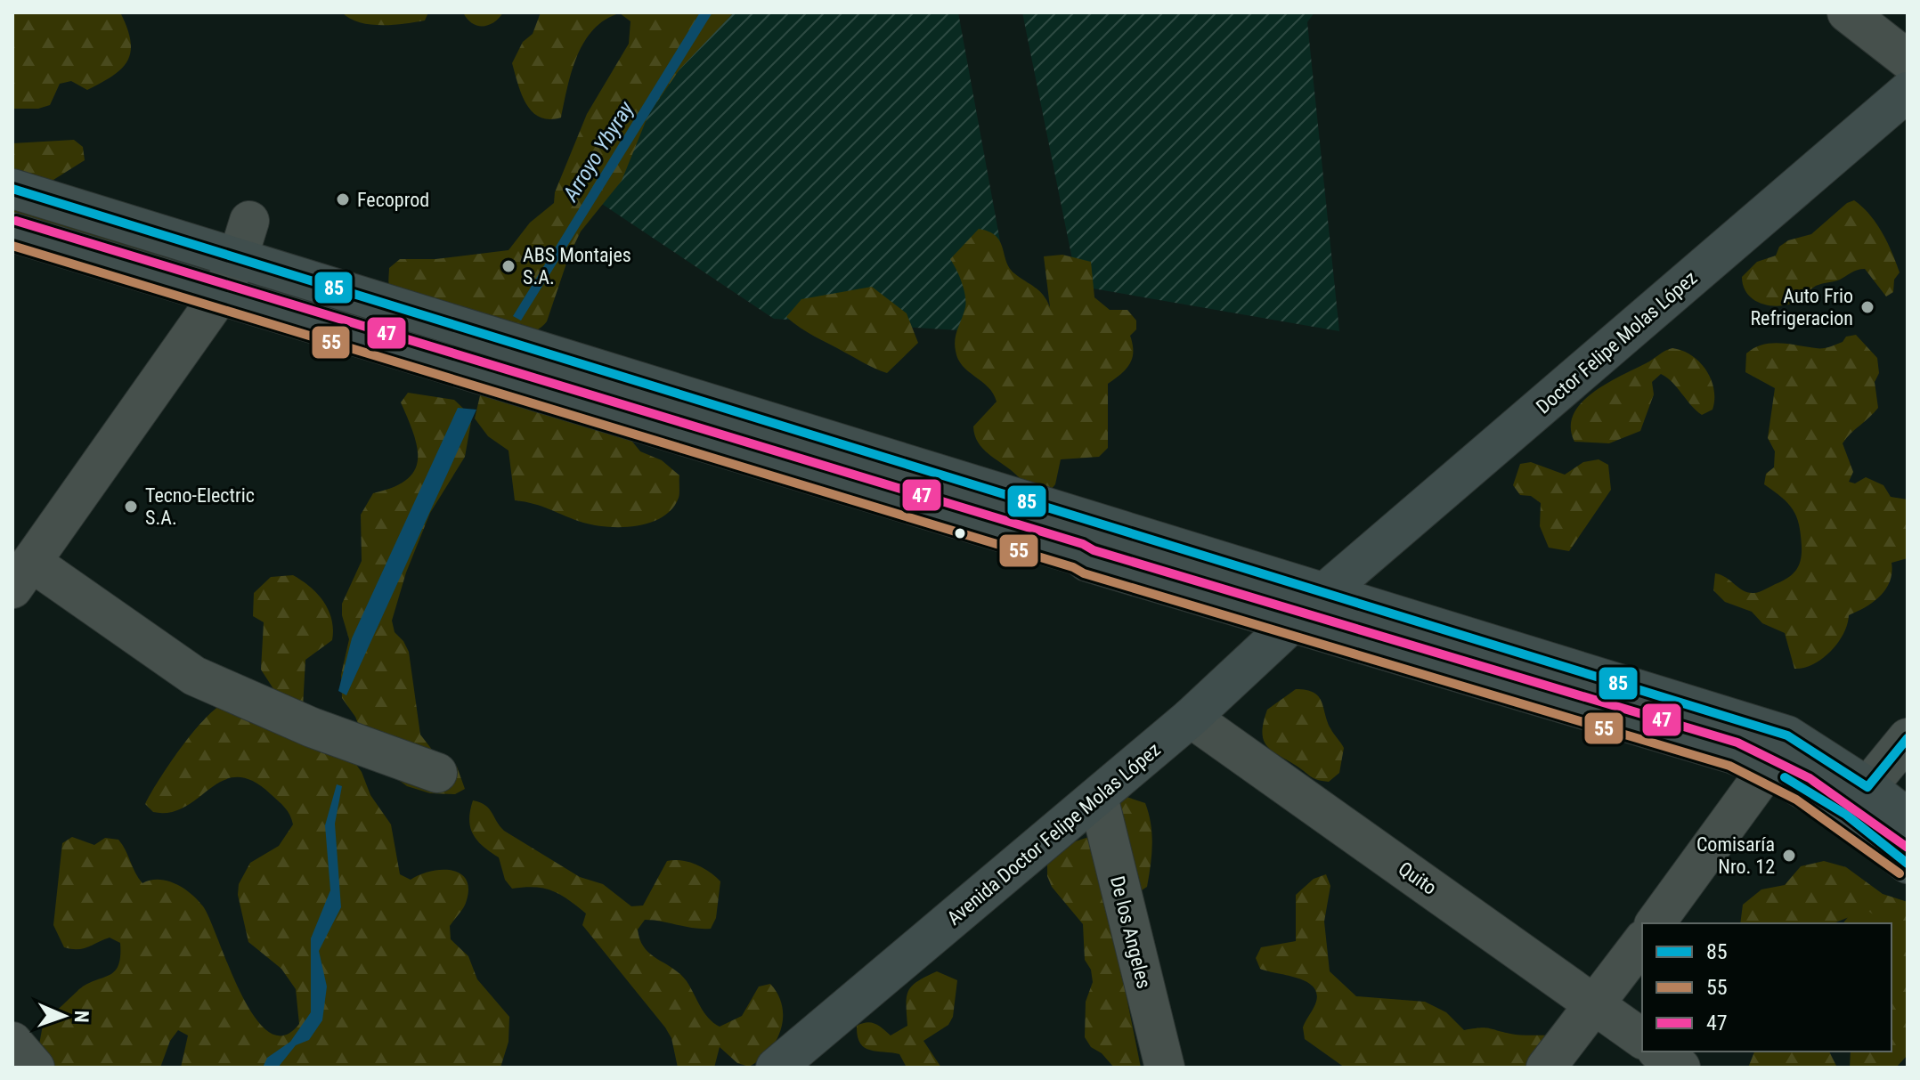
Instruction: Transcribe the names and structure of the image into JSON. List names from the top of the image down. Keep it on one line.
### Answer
{"streets":{"main road":["Doctor Felipe Molas López","Avenida Doctor Felipe Molas López"],"street":["Quito","De los Angeles"]},"crossings":[["Doctor Felipe Molas López","Avenida Doctor Felipe Molas López"],["Avenida Doctor Felipe Molas López","Quito"],["Avenida Doctor Felipe Molas López","De los Angeles"]],"water":["Arroyo Ybyray"],"places":["Fecoprod","ABS Montajes S.A.","Auto Frio Refrigeracion","Tecno-Electric S.A.","Comisaría Nro. 12"],"lines":["transit line 85","transit line 47","transit line 55"],"legend":["85","55","47"],"north":"right"}
